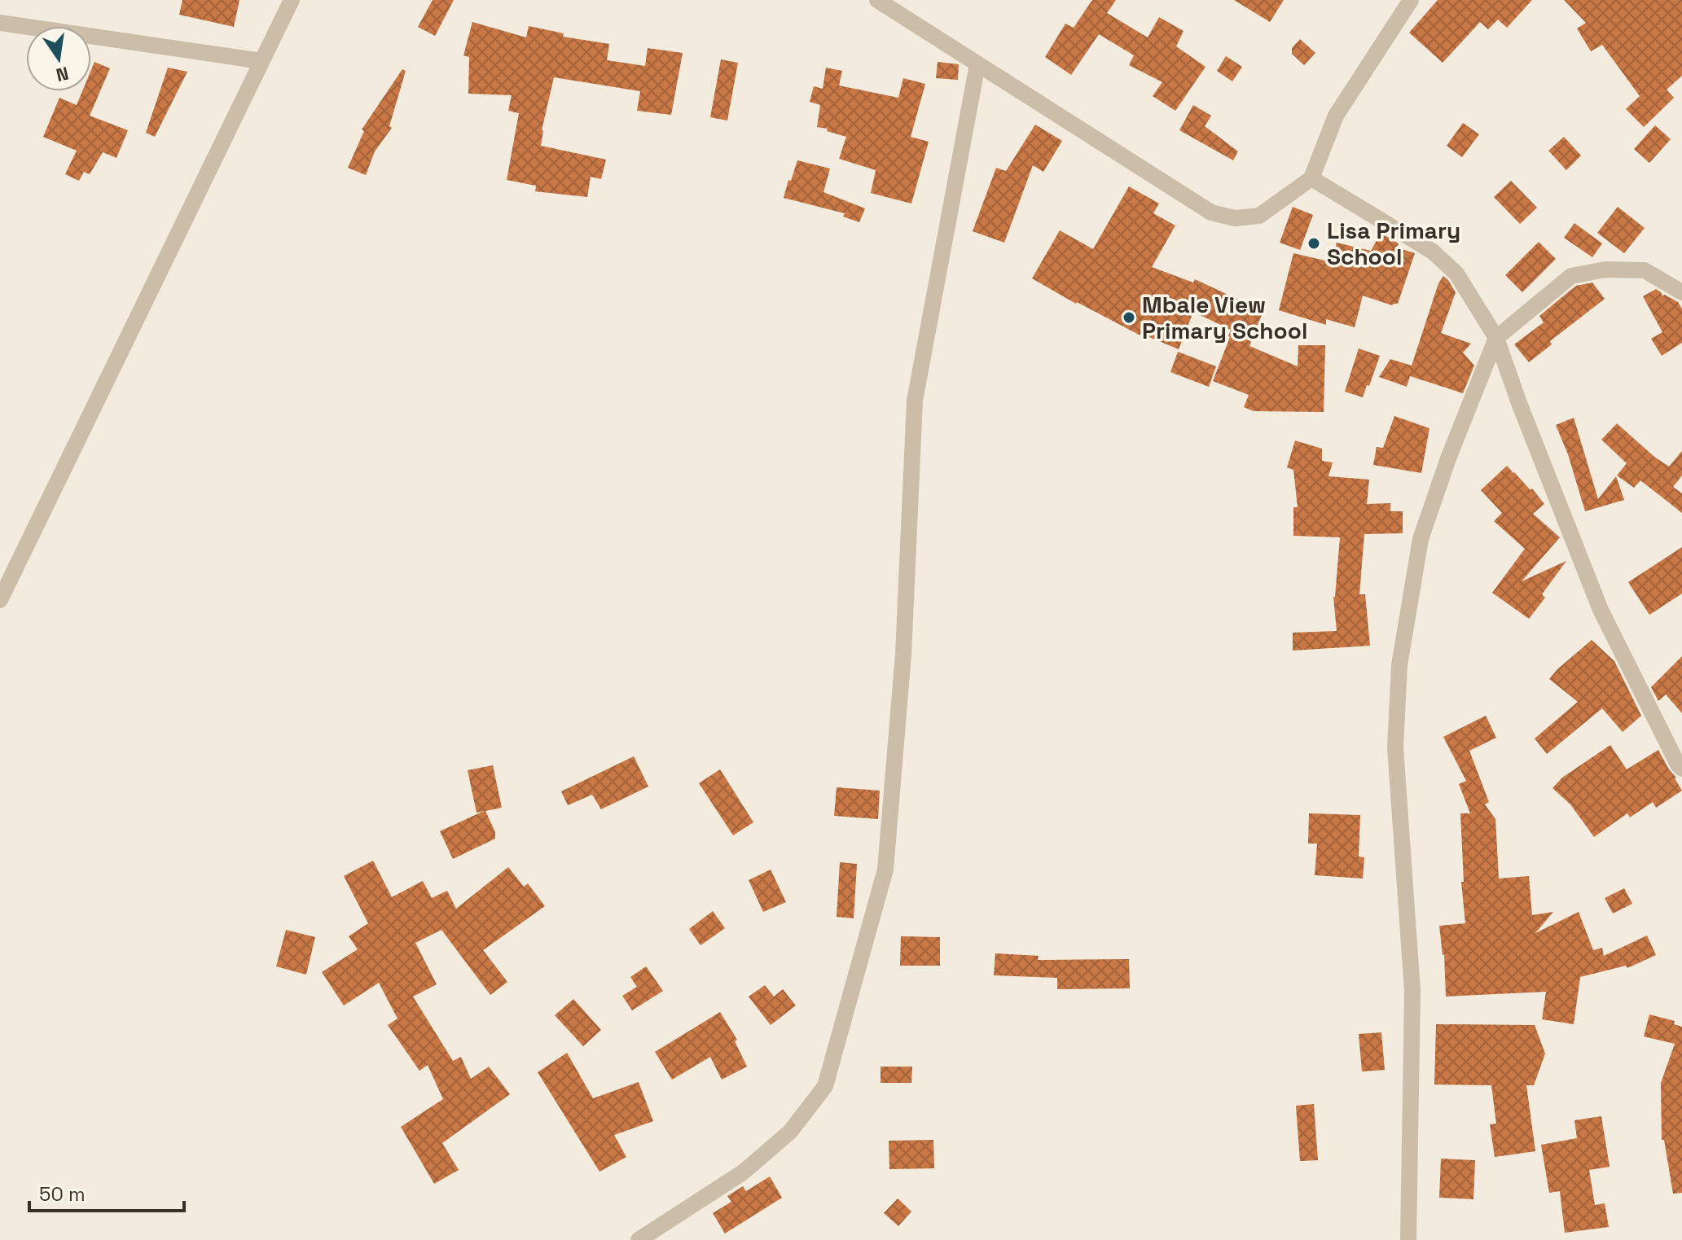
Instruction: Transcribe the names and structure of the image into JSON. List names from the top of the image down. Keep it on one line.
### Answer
{"places":["Lisa Primary School","Mbale View Primary School"],"scale_bar":"50 m","north":"bottom"}
